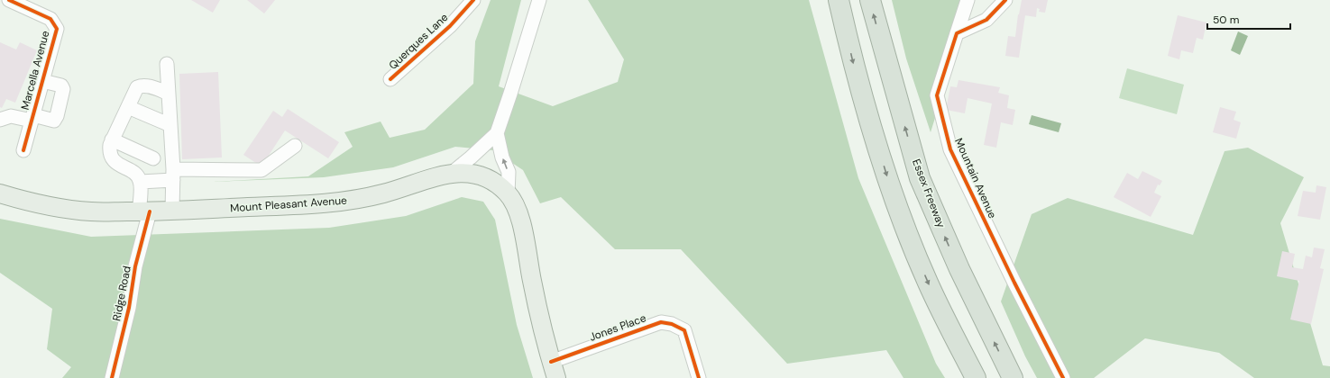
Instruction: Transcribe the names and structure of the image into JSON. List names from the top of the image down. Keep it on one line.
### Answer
{"streets":{"highway":["Essex Freeway"],"main road":["Mount Pleasant Avenue"],"street":["Querques Lane","Marcella Avenue","Mountain Avenue","Ridge Road","Jones Place"]},"crossings":[["Mount Pleasant Avenue","Ridge Road"],["Mount Pleasant Avenue","Jones Place"]],"scale_bar":"50 m"}
